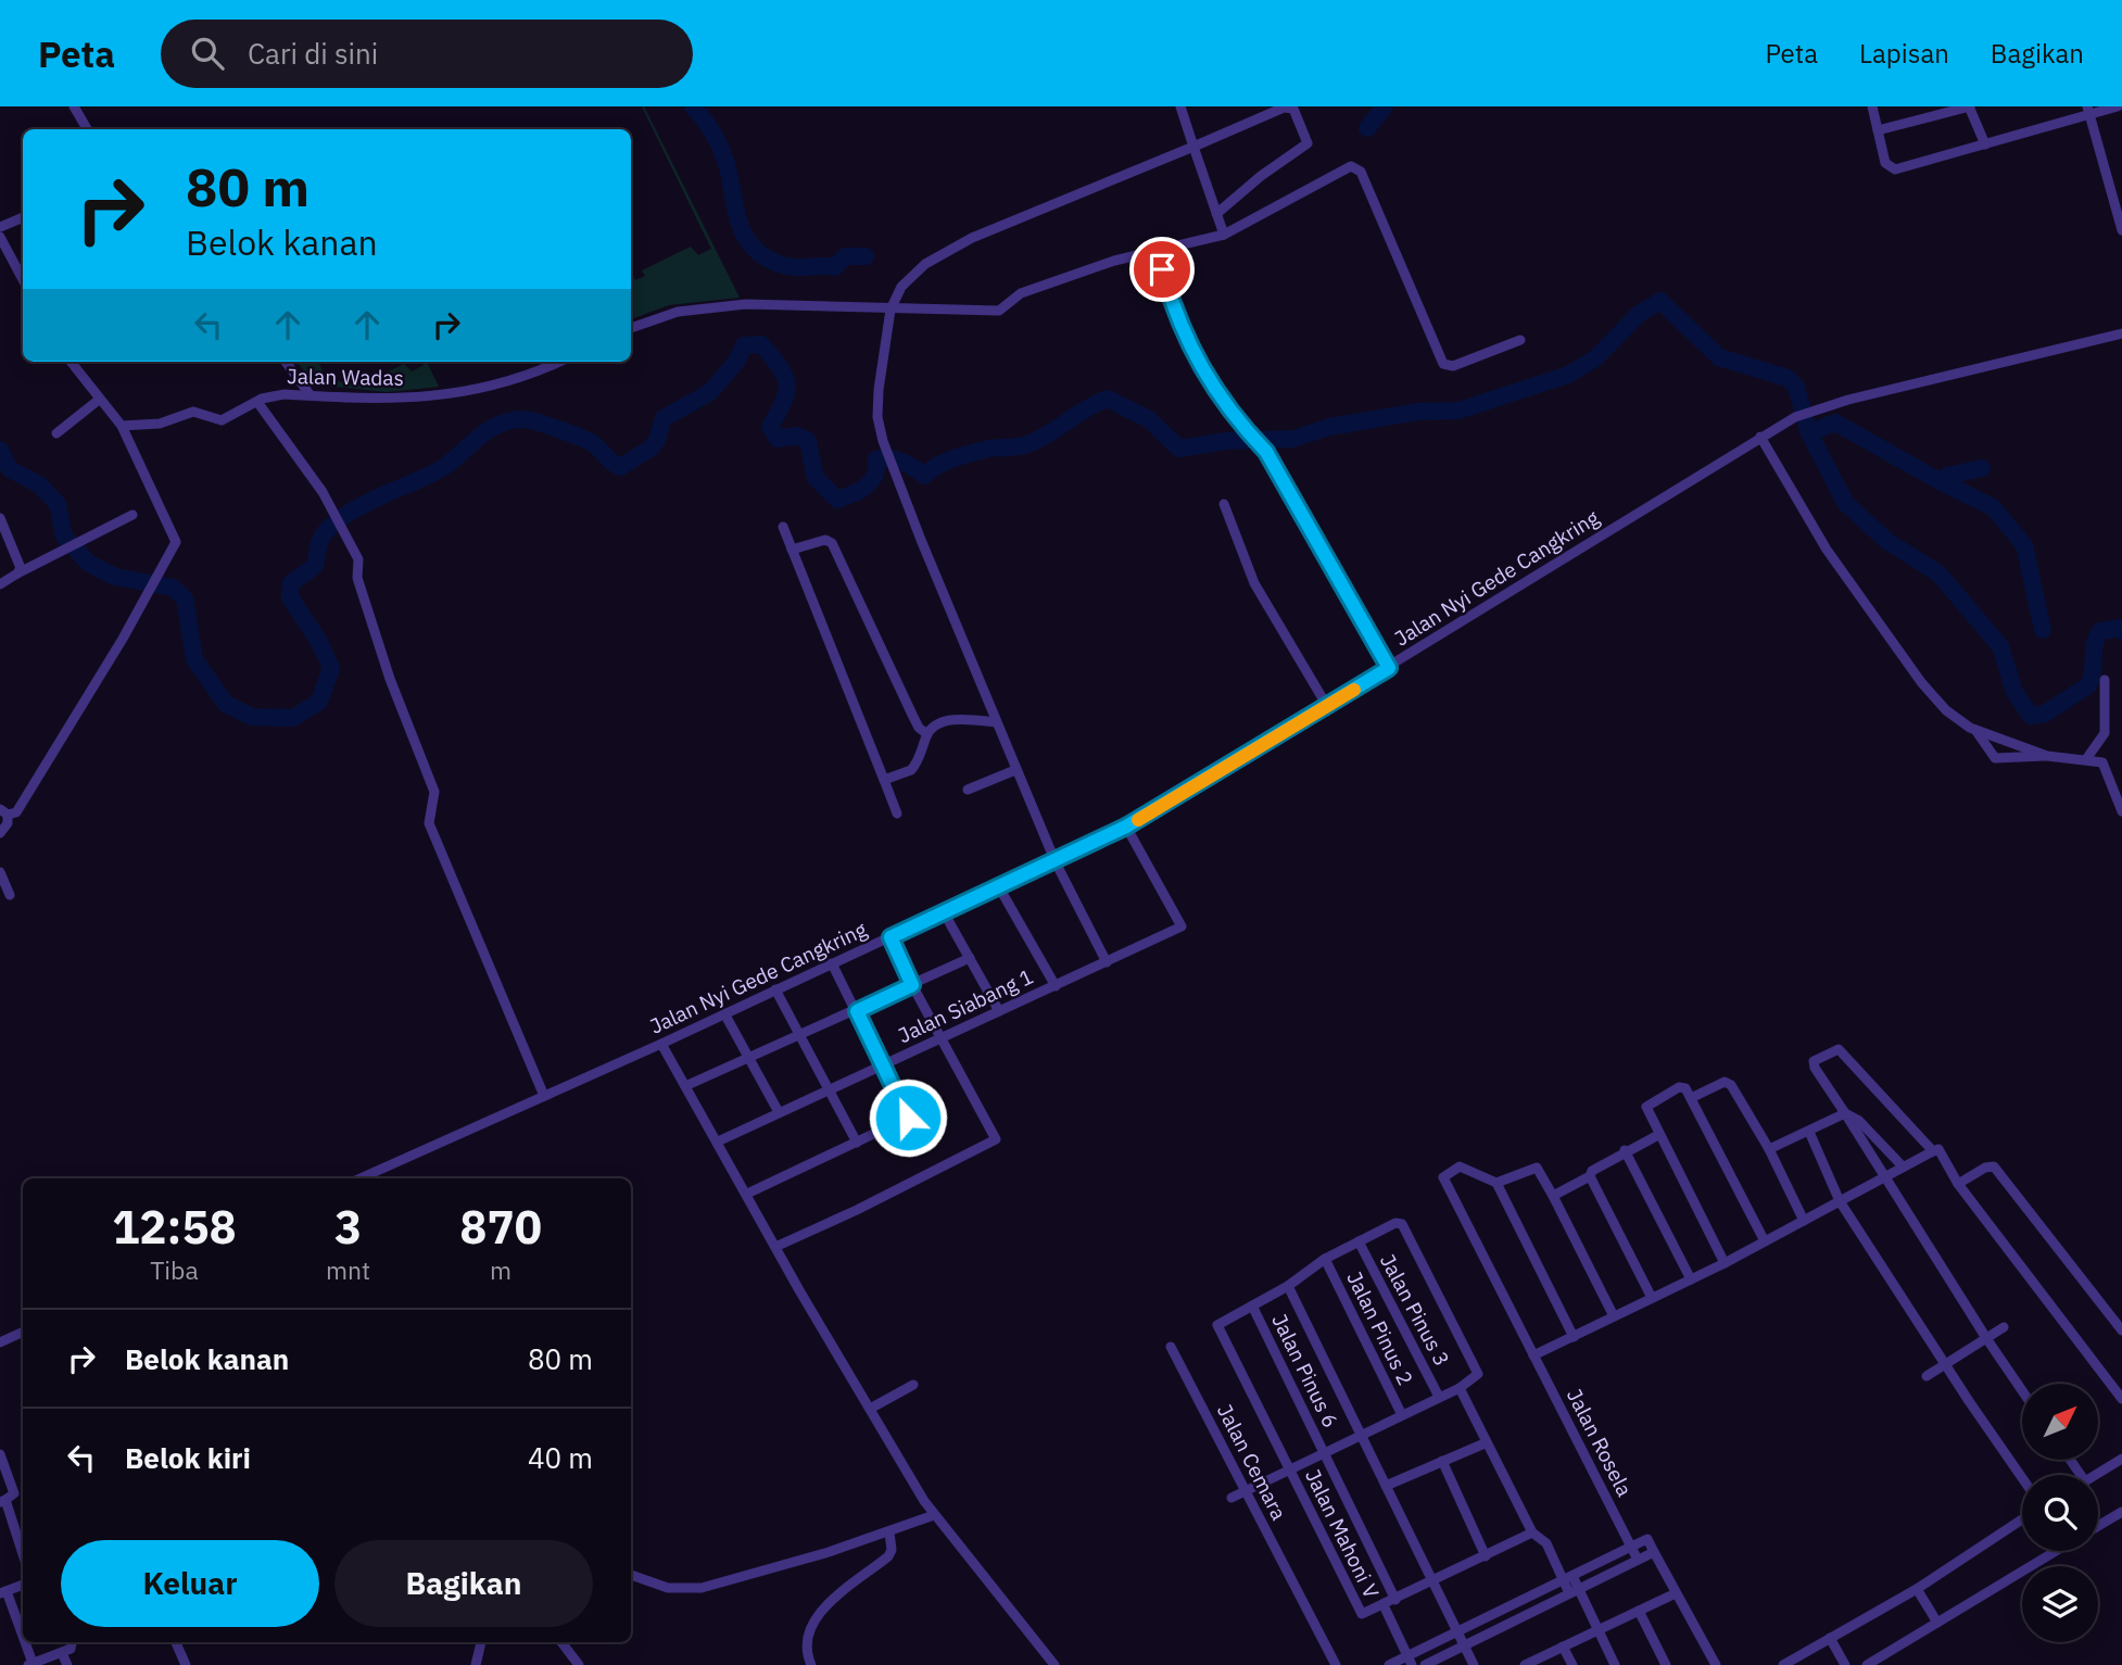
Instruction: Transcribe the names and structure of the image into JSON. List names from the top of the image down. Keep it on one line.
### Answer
{"streets":{"street":["Jalan Wadas","Jalan Nyi Gede Cangkring","Jalan Siabang 1","Jalan Pinus 3","Jalan Pinus 2","Jalan Pinus 6","Jalan Rosela","Jalan Cemara","Jalan Mahoni V"]},"crossings":[["Jalan Nyi Gede Cangkring","Jalan Siabang 1"],["Jalan Pinus 6","Jalan Mahoni V"]],"north":"top right","page":{"header":"Peta","search":"Cari di sini","nav":["Peta","Lapisan","Bagikan"],"turn":["80 m","Belok kanan"],"eta":["12:58","Tiba","3","mnt","870","m"],"list":[{"name":"Belok kanan","value":"80 m"},{"name":"Belok kiri","value":"40 m"}],"buttons":["Keluar","Bagikan"]}}
